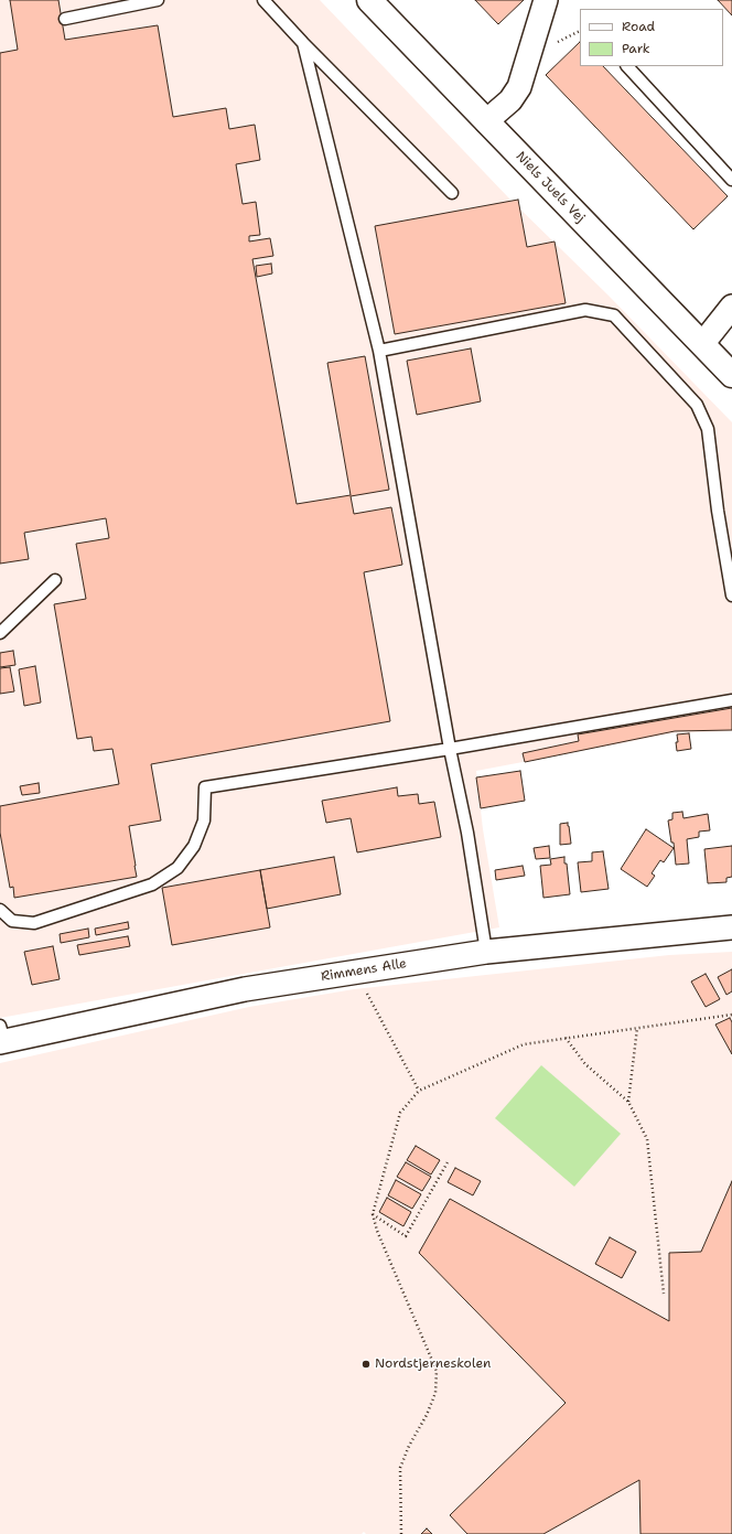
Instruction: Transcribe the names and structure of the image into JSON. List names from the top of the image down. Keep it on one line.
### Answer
{"streets":{"street":["Niels Juels Vej","Rimmens Alle"]},"places":["Nordstjerneskolen"],"legend":["Road","Park"]}
